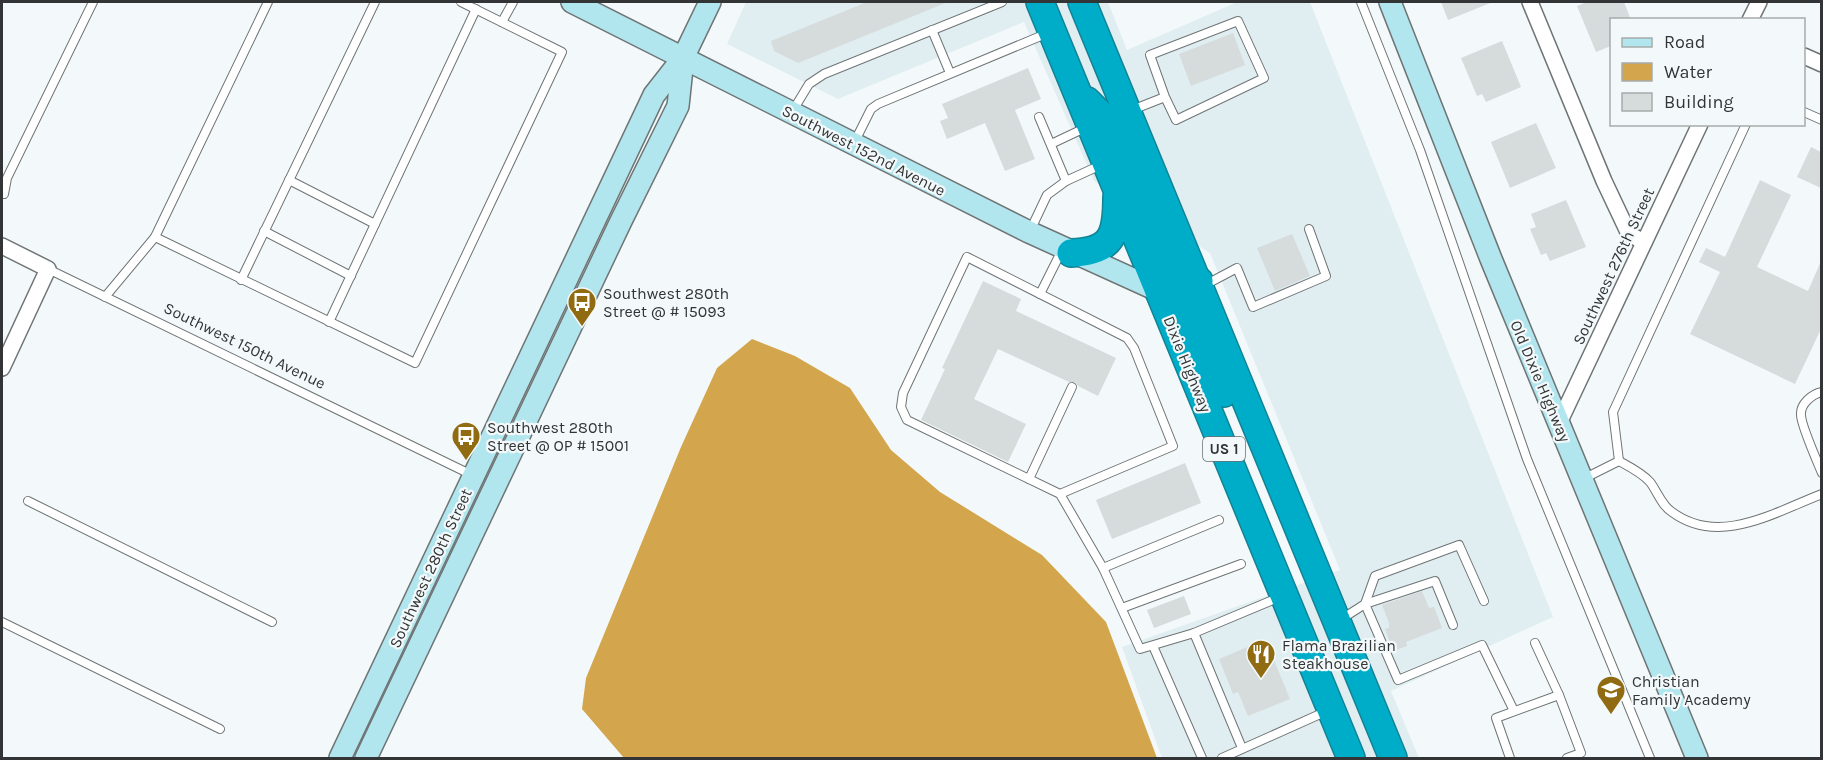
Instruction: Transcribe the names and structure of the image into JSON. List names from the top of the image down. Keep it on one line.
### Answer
{"streets":{"highway":["Dixie Highway","US 1"],"street":["Southwest 152nd Avenue","Southwest 276th Street","Southwest 150th Avenue","Old Dixie Highway","Southwest 280th Street"]},"crossings":[["Southwest 152nd Avenue","Dixie Highway"],["Southwest 152nd Avenue","Southwest 280th Street"],["Southwest 276th Street","Old Dixie Highway"],["Southwest 150th Avenue","Southwest 280th Street"]],"places":{"bus stop":["Southwest 280th Street @ # 15093","Southwest 280th Street @ OP # 15001"],"restaurant":["Flama Brazilian Steakhouse"],"school or university":["Christian Family Academy"]},"legend":["Road","Water","Building"]}
